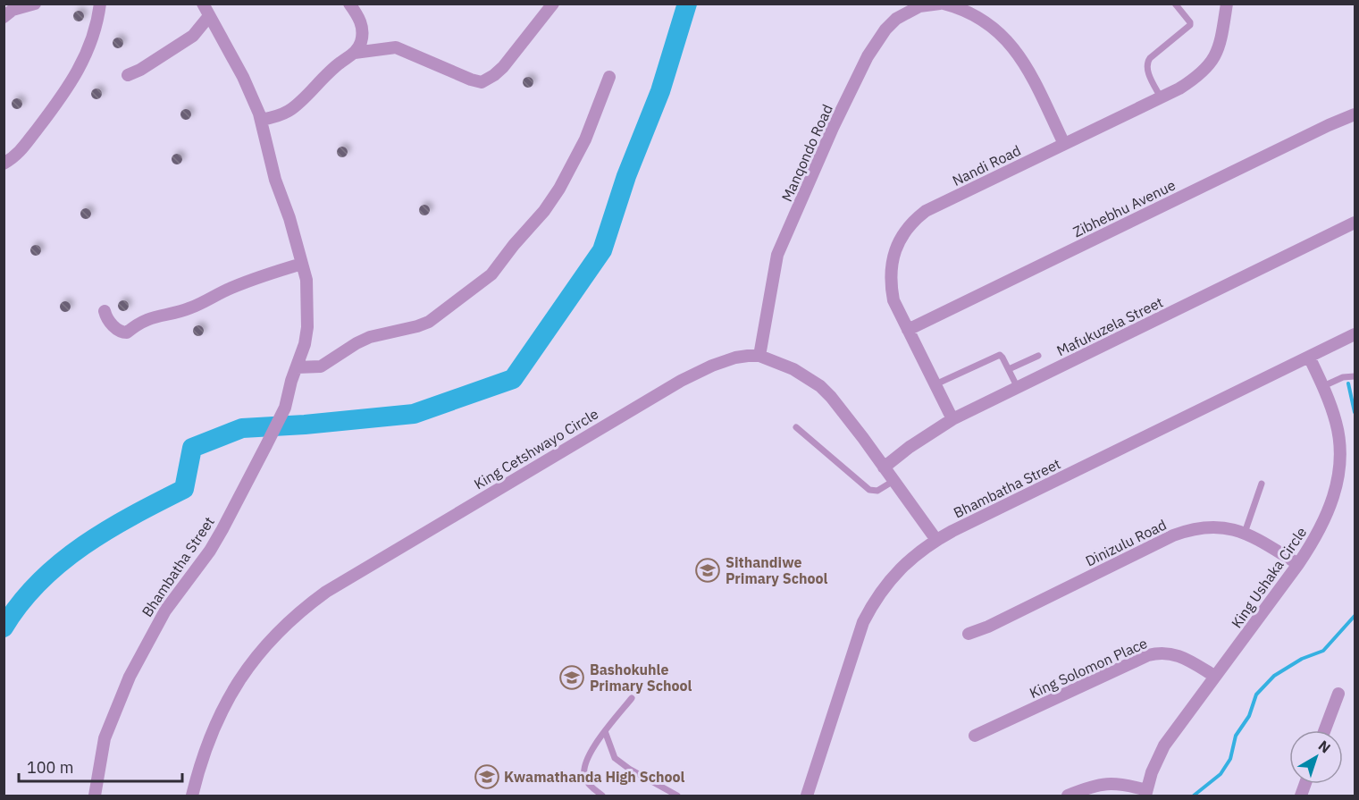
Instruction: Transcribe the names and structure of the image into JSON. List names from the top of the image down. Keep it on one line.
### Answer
{"streets":{"street":["Manqondo Road","Nandi Road","Zibhebhu Avenue","Mafukuzela Street","King Cetshwayo Circle","Bhambatha Street","Dinizulu Road","King Ushaka Circle","King Solomon Place"]},"crossings":[["Manqondo Road","Nandi Road"],["Manqondo Road","King Cetshwayo Circle"],["Nandi Road","Zibhebhu Avenue"],["Nandi Road","Mafukuzela Street"],["Mafukuzela Street","King Cetshwayo Circle"],["King Cetshwayo Circle","Bhambatha Street"],["Bhambatha Street","King Ushaka Circle"],["Dinizulu Road","King Ushaka Circle"],["King Ushaka Circle","King Solomon Place"]],"places":{"school or university":["Sithandiwe Primary School","Bashokuhle Primary School","Kwamathanda High School"]},"scale_bar":"100 m","north":"top right"}
